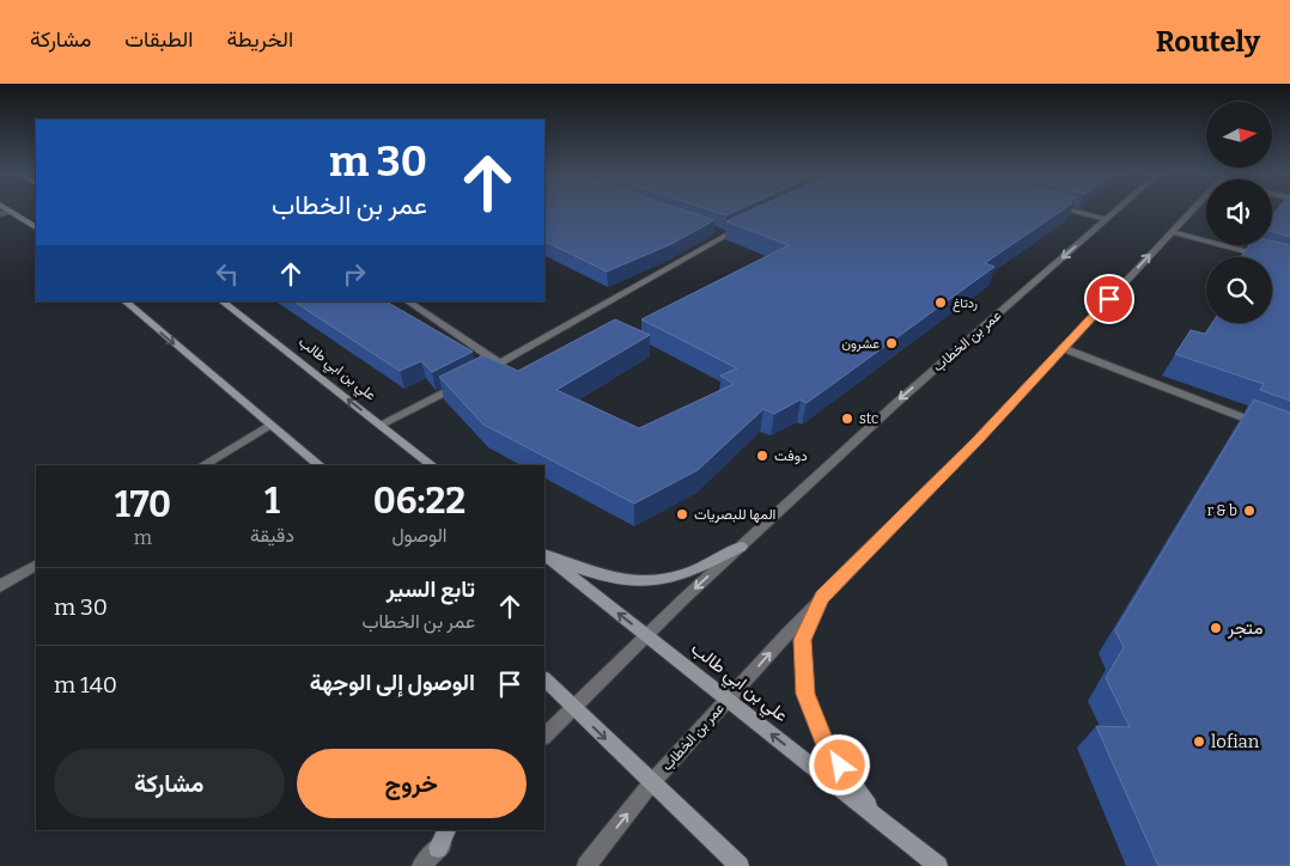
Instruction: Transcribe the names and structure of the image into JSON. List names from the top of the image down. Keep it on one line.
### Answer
{"streets":{"main road":["علي بن ابي طالب"],"street":["عمر بن الخطاب"]},"crossings":[["عمر بن الخطاب","علي بن ابي طالب"]],"places":["ردتاغ","عشرون","stc","دوفت","r & b","المها للبصريات","متجر","lofian"],"north":"right","page":{"header":"Routely","nav":["الخريطة","الطبقات","مشاركة"],"turn":["30 m","عمر بن الخطاب"],"eta":["06:22","الوصول","1","دقيقة","170","m"],"list":[{"name":"تابع السير","note":"عمر بن الخطاب","value":"30 m"},{"name":"الوصول إلى الوجهة","value":"140 m"}],"buttons":["خروج","مشاركة"]}}
